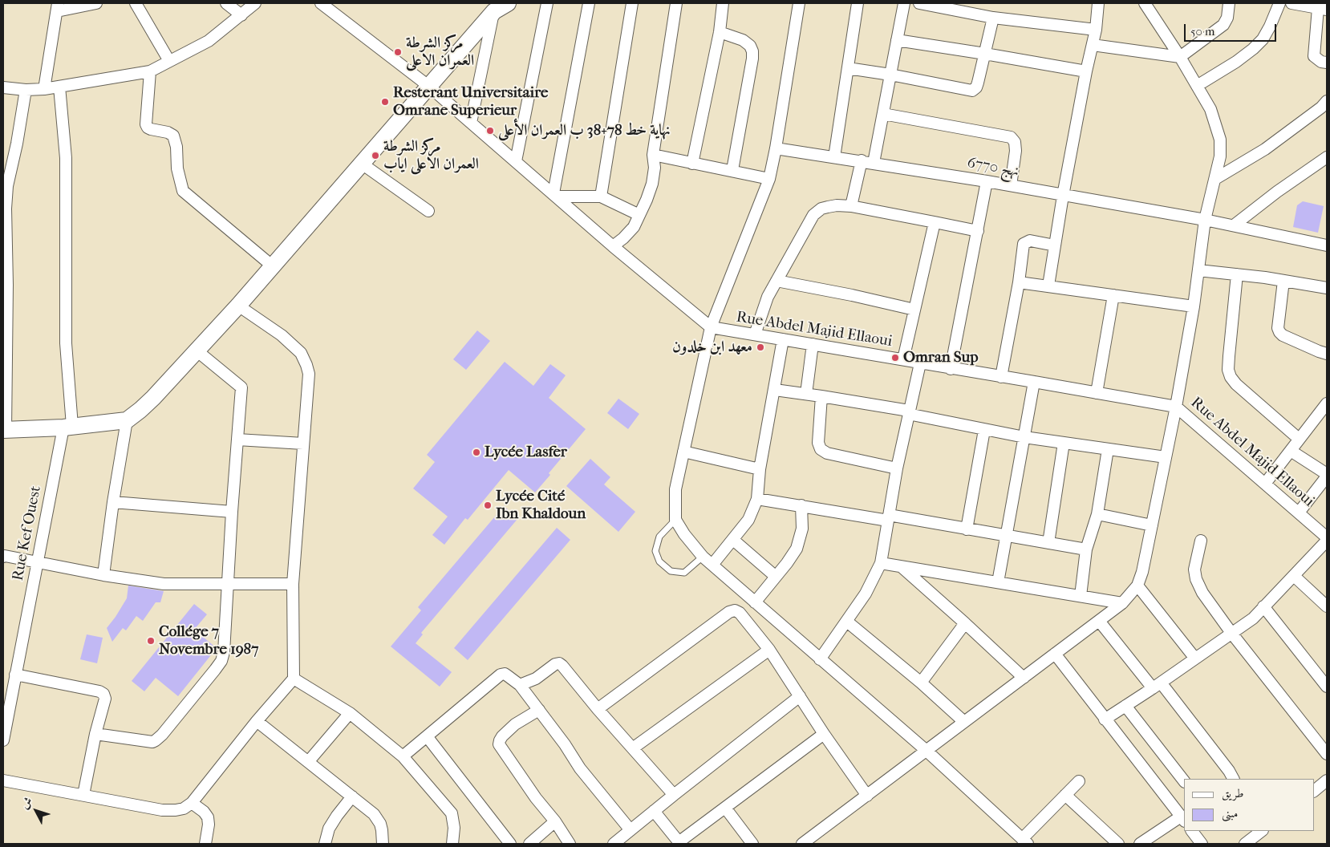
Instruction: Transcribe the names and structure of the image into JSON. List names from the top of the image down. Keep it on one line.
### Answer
{"streets":{"street":["نهج 6770","Rue Abdel Majid Ellaoui","Rue Kef Ouest"]},"places":["مركز الشرطة العمران الاعلى","Resterant Universitaire Omrane Superieur","نهاية خط 78+38 ب العمران الأعلى","مركز الشرطة العمران الاعلى اياب","معهد ابن خلدون","Omran Sup","Lycée Lasfer","Lycée Cité Ibn Khaldoun","Collége 7 Novembre 1987"],"legend":["طريق","مبنى"],"scale_bar":"50 m","north":"top left"}
